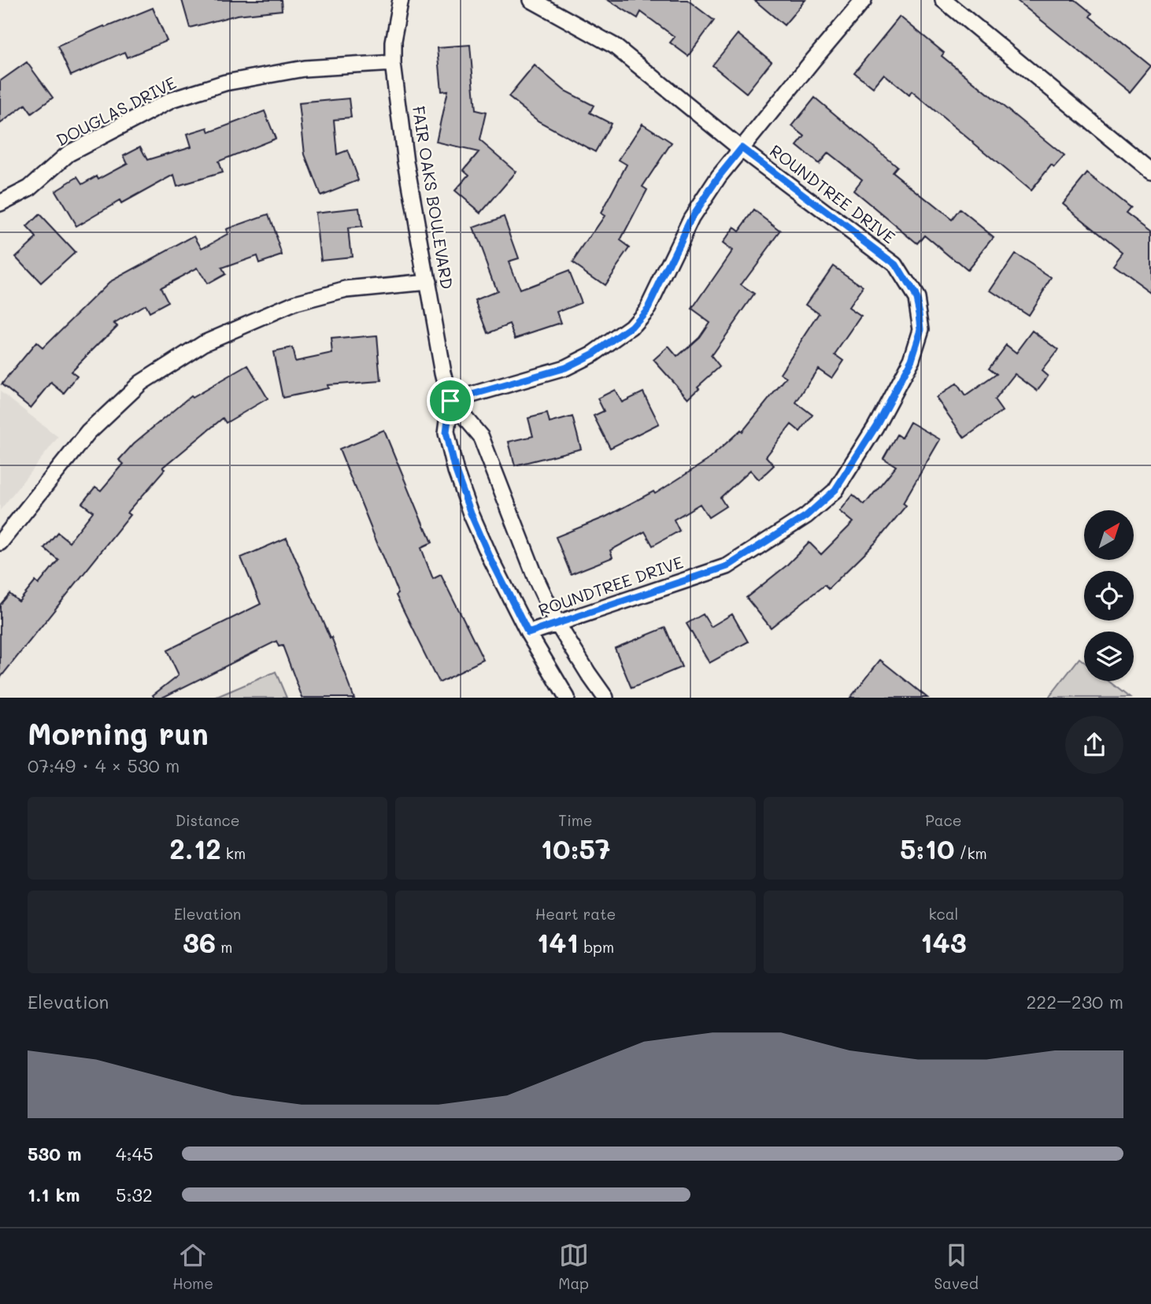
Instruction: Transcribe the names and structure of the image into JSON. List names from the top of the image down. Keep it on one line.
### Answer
{"streets":{"street":["DOUGLAS DRIVE","ROUNDTREE DRIVE","FAIR OAKS BOULEVARD"]},"crossings":[["DOUGLAS DRIVE","FAIR OAKS BOULEVARD"],["ROUNDTREE DRIVE","FAIR OAKS BOULEVARD"]],"north":"top right","page":{"heading":["Morning run","07:49 · 4 × 530 m"],"stats":[["Distance","2.12 km"],["Time","10:57"],["Pace","5:10 /km"],["Elevation","36 m"],["Heart rate","141 bpm"],["kcal","143"]],"chart":["Elevation","222–230 m"],"list":[{"name":"530 m","note":"4:45"},{"name":"1.1 km","note":"5:32"}],"tabs":["Home","Map","Saved"]}}
